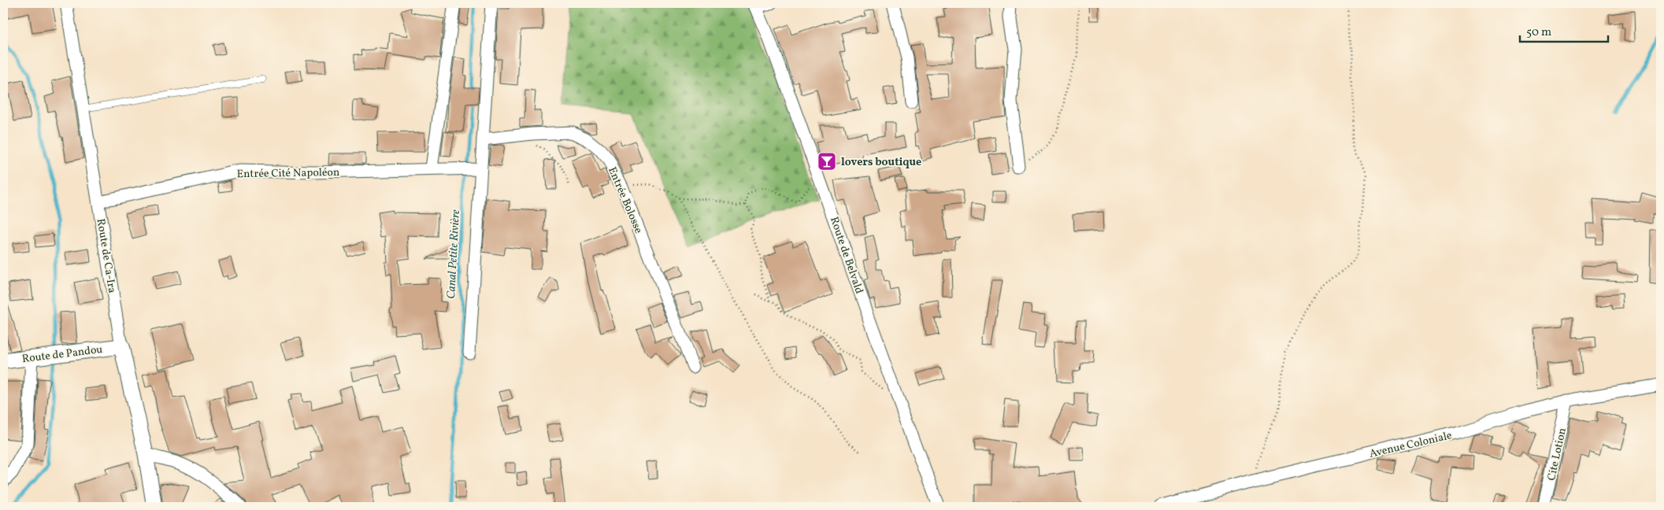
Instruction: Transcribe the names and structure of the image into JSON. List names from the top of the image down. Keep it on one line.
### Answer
{"streets":{"street":["Entrée Cité Napoléon","Entrée Bolosse","Route de Belvald","Route de Ca-Ira","Route de Pandou","Avenue Coloniale","Cite Lotion"]},"crossings":[["Entrée Cité Napoléon","Route de Ca-Ira"],["Route de Ca-Ira","Route de Pandou"],["Avenue Coloniale","Cite Lotion"]],"water":["Canal Petite Rivière"],"places":{"bar":["lovers boutique"]},"scale_bar":"50 m"}
